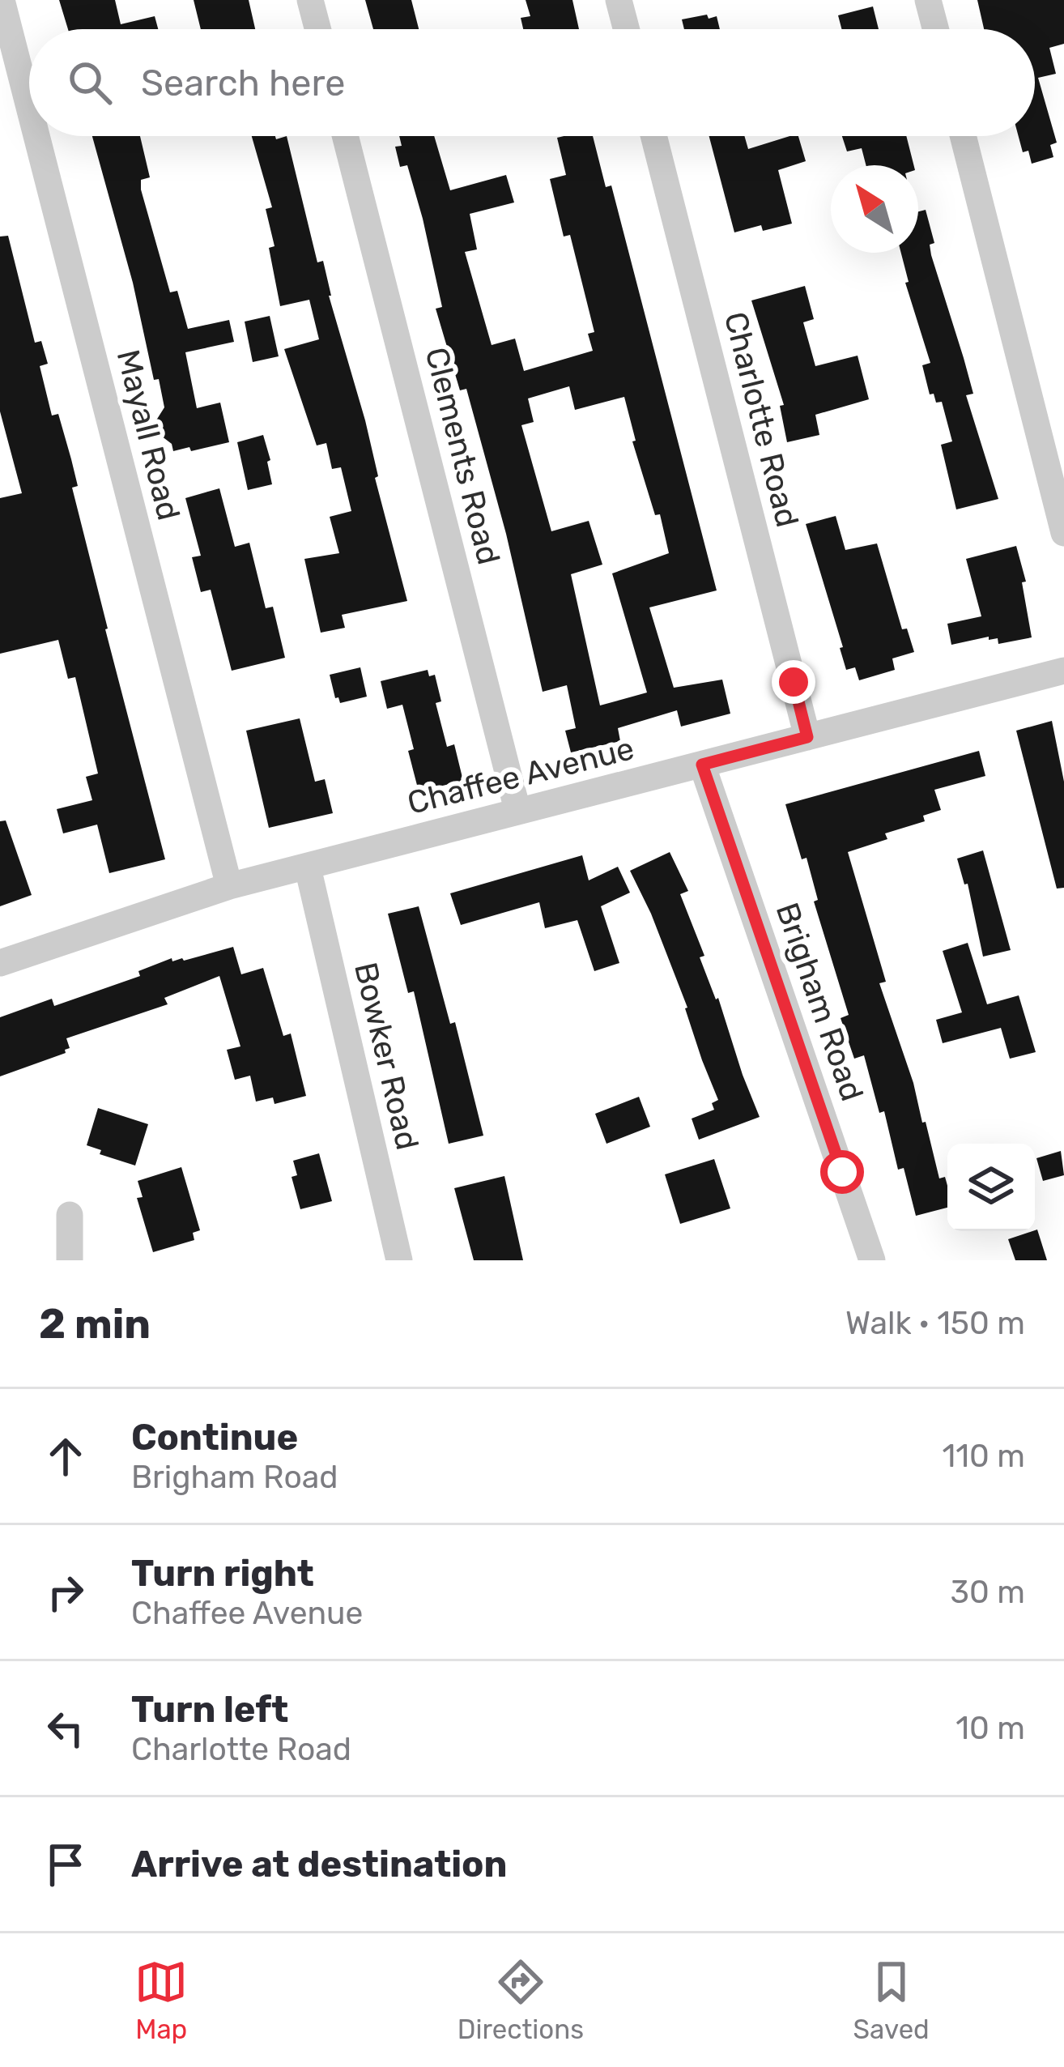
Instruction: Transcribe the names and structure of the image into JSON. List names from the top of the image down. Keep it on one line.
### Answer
{"streets":{"street":["Charlotte Road","Mayall Road","Clements Road","Chaffee Avenue","Brigham Road","Bowker Road"]},"crossings":[["Charlotte Road","Chaffee Avenue"],["Mayall Road","Chaffee Avenue"],["Clements Road","Chaffee Avenue"],["Chaffee Avenue","Brigham Road"],["Chaffee Avenue","Bowker Road"]],"north":"top left","page":{"search":"Search here","heading":["2 min","Walk · 150 m"],"list":[["Continue","Brigham Road","110 m"],["Turn right","Chaffee Avenue","30 m"],["Turn left","Charlotte Road","10 m"],"Arrive at destination"],"nav":["Map","Directions","Saved"]}}
